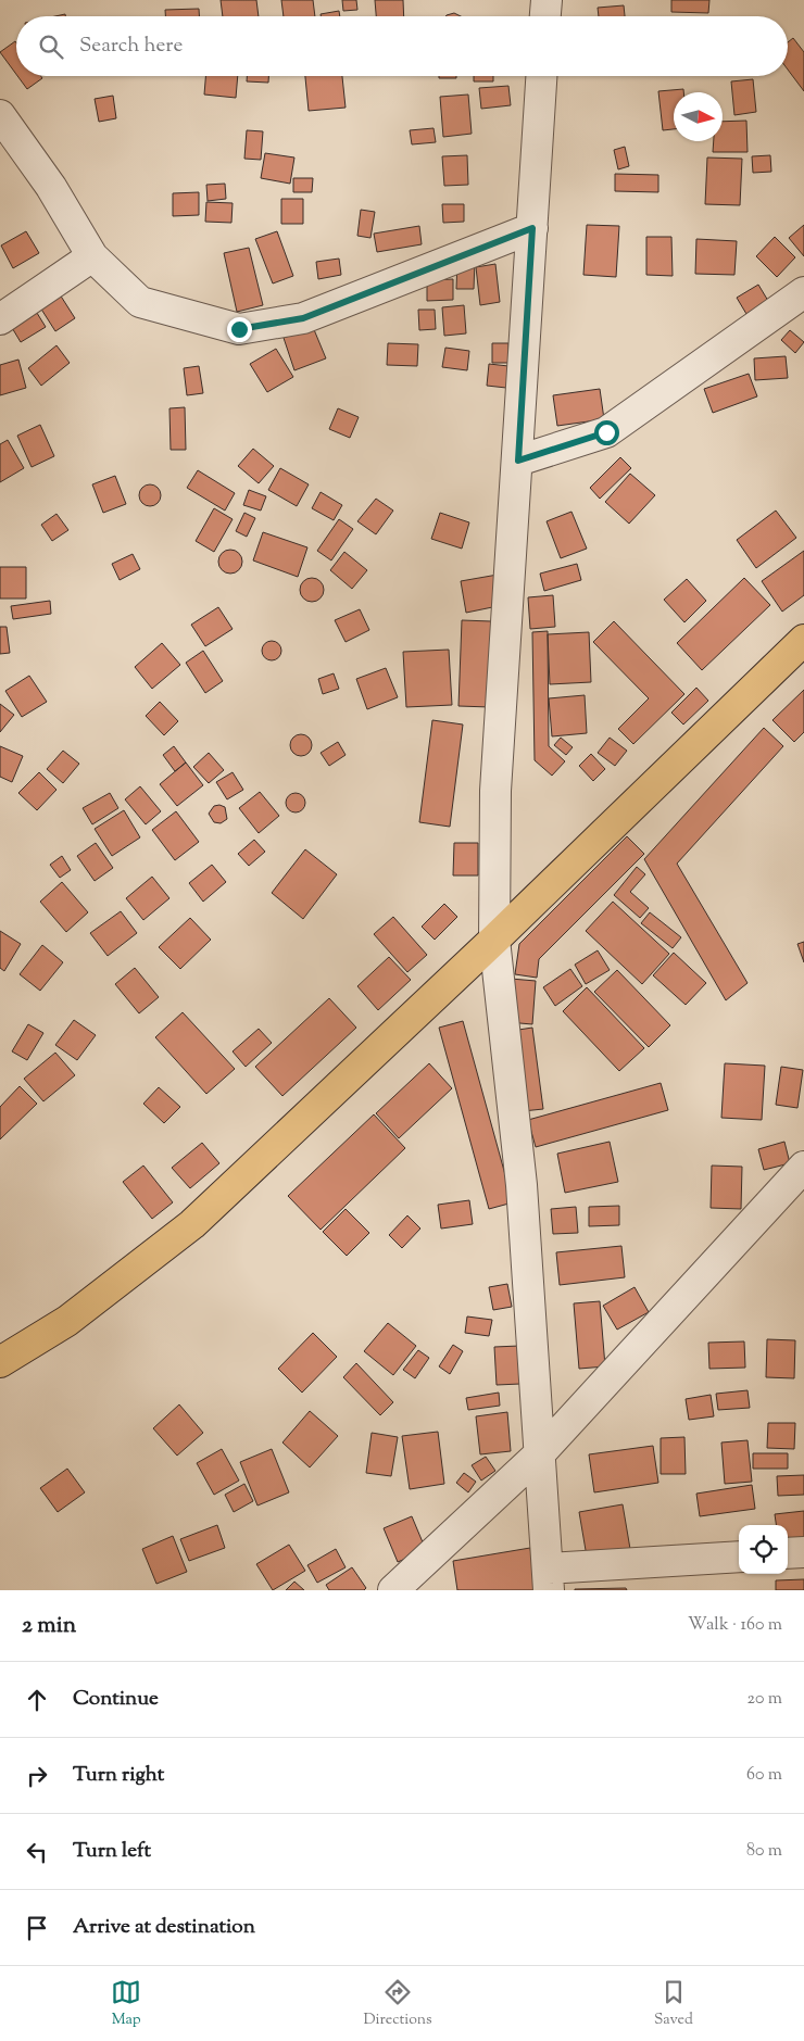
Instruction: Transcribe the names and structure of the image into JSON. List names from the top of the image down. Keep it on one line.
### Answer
{"north":"right","page":{"search":"Search here","heading":["2 min","Walk · 160 m"],"list":[["Continue","20 m"],["Turn right","60 m"],["Turn left","80 m"],"Arrive at destination"],"nav":["Map","Directions","Saved"]}}
